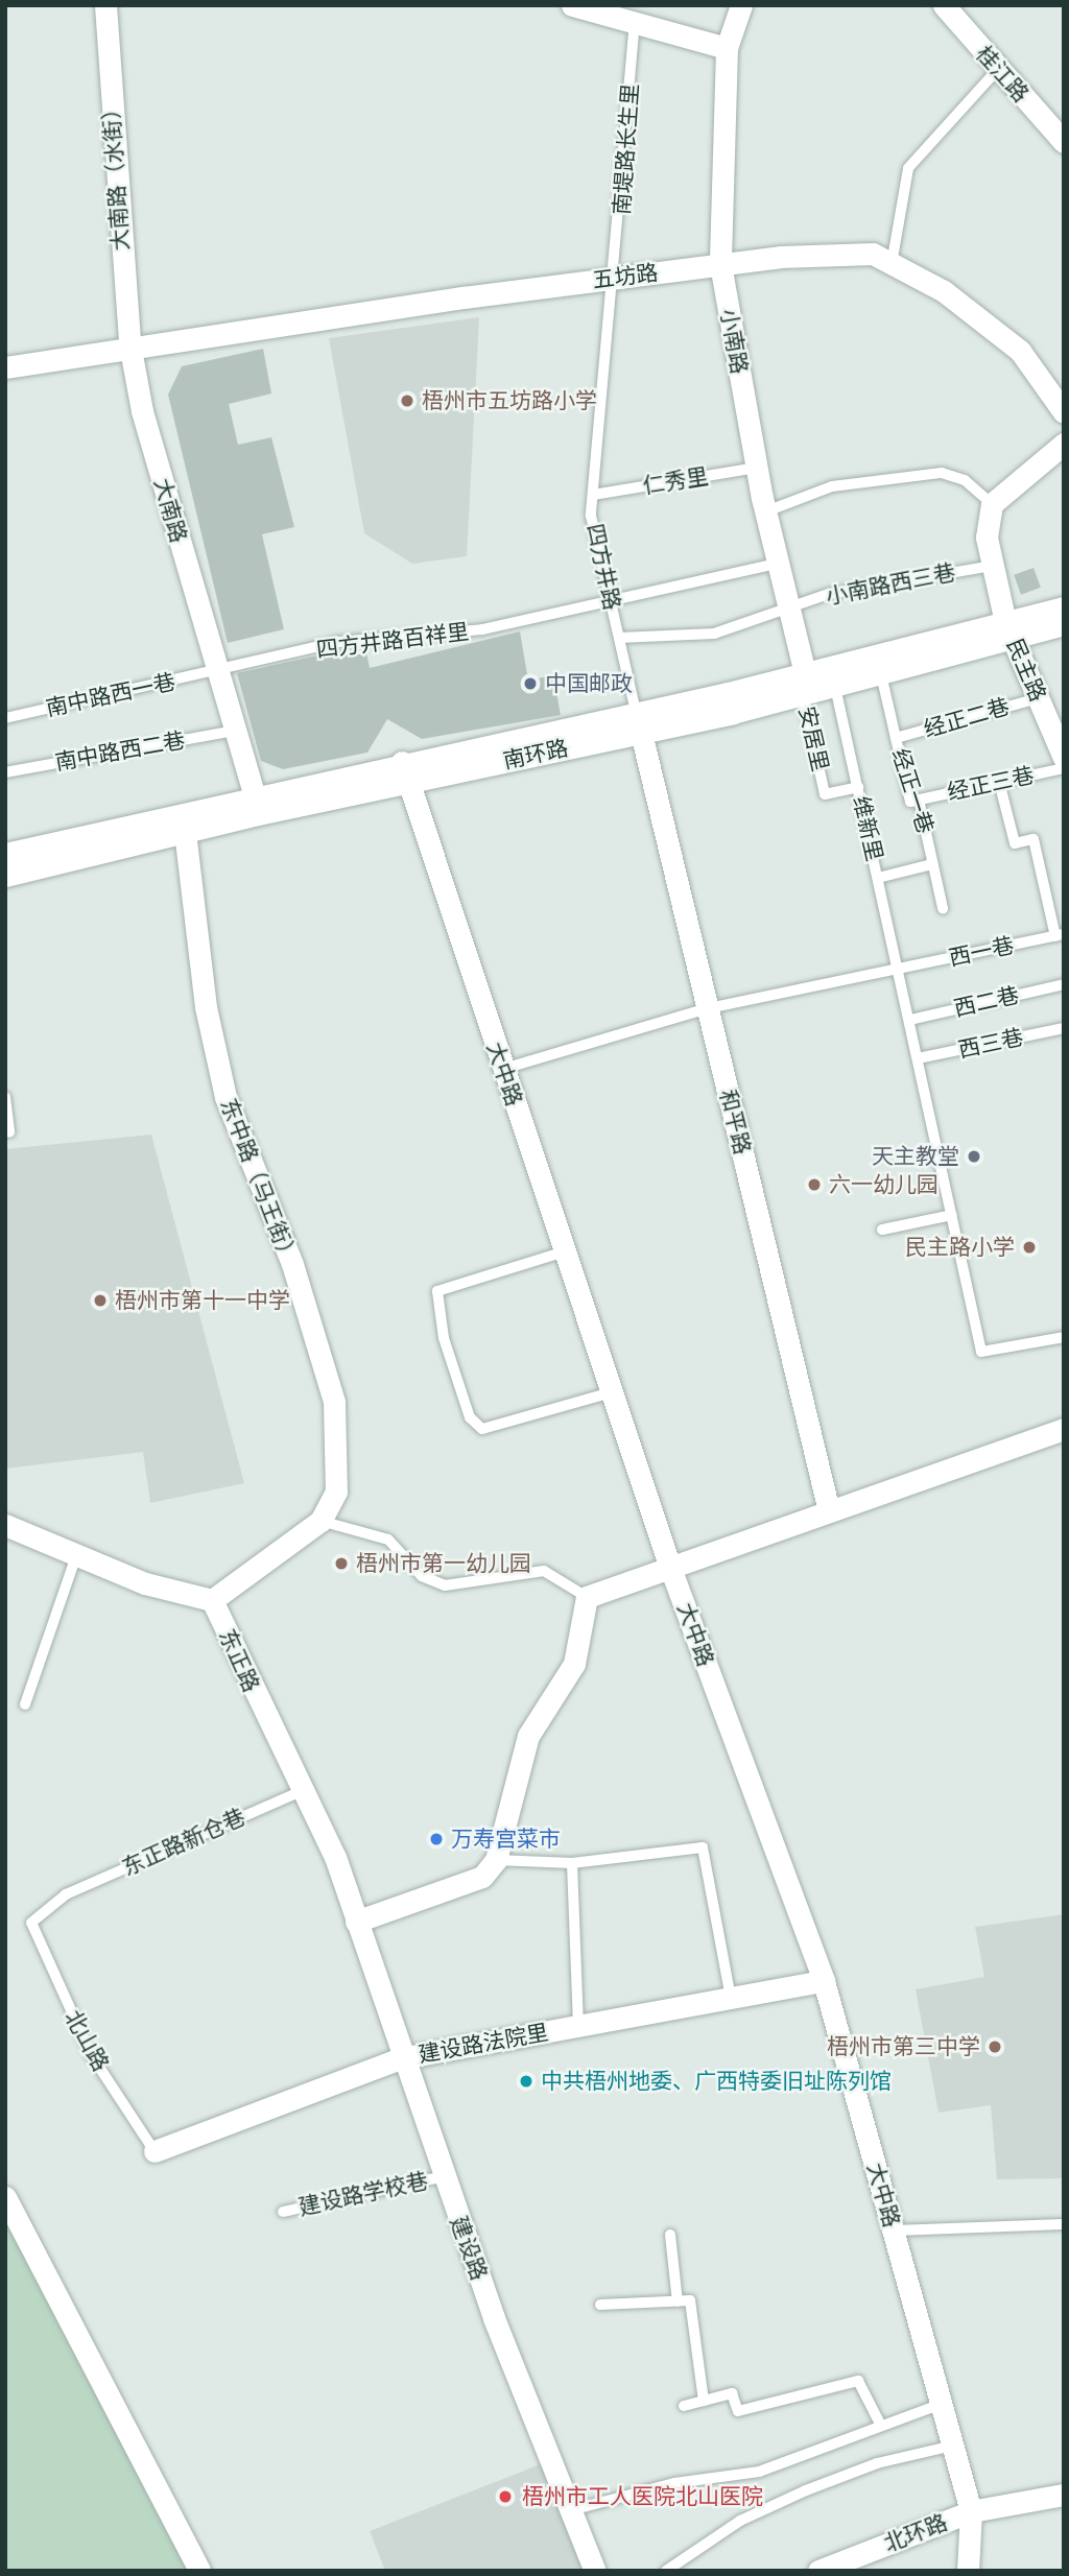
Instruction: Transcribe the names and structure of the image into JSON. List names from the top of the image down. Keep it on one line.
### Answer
{"streets":{"street":["桂江路","大南路（水街）","五坊路","小南路","大南路","民主路","南环路","大中路","和平路","东中路（马王街）","东正路","建设路法院里","建设路","北环路"],"lane":["南堤路长生里","仁秀里","四方井路","小南路西三巷","四方井路百祥里","南中路西一巷","经正二巷","安居里","南中路西二巷","经正三巷","经正一巷","维新里","西一巷","西二巷","西三巷","东正路新仓巷","北山路","建设路学校巷"]},"crossings":[["南堤路长生里","五坊路"],["南堤路长生里","四方井路"],["大南路（水街）","五坊路"],["大南路（水街）","大南路"],["五坊路","小南路"],["五坊路","大南路"],["五坊路","四方井路"],["小南路","仁秀里"],["小南路","四方井路"],["小南路","小南路西三巷"],["小南路","四方井路百祥里"],["小南路","安居里"],["小南路","南环路"],["仁秀里","四方井路"],["大南路","四方井路百祥里"],["大南路","南中路西一巷"],["大南路","南中路西二巷"],["大南路","南环路"],["四方井路","小南路西三巷"],["四方井路","四方井路百祥里"],["四方井路","南环路"],["四方井路","和平路"],["小南路西三巷","民主路"],["四方井路百祥里","南中路西一巷"],["民主路","经正二巷"],["民主路","南环路"],["经正二巷","经正一巷"],["安居里","南环路"],["安居里","维新里"],["南环路","经正一巷"],["南环路","维新里"],["南环路","大中路"],["南环路","和平路"],["南环路","东中路（马王街）"],["经正三巷","经正一巷"],["维新里","西一巷"],["维新里","西二巷"],["维新里","西三巷"],["西一巷","大中路"],["西一巷","和平路"],["大中路","建设路法院里"],["大中路","北环路"],["东中路（马王街）","东正路"],["东正路","东正路新仓巷"],["东正路","建设路"],["东正路新仓巷","北山路"],["北山路","建设路法院里"],["建设路法院里","建设路"],["建设路学校巷","建设路"]],"places":["梧州市五坊路小学","中国邮政","天主教堂","六一幼儿园","民主路小学","梧州市第十一中学","梧州市第一幼儿园","万寿宫菜市","梧州市第三中学","中共梧州地委、广西特委旧址陈列馆","梧州市工人医院北山医院"]}
